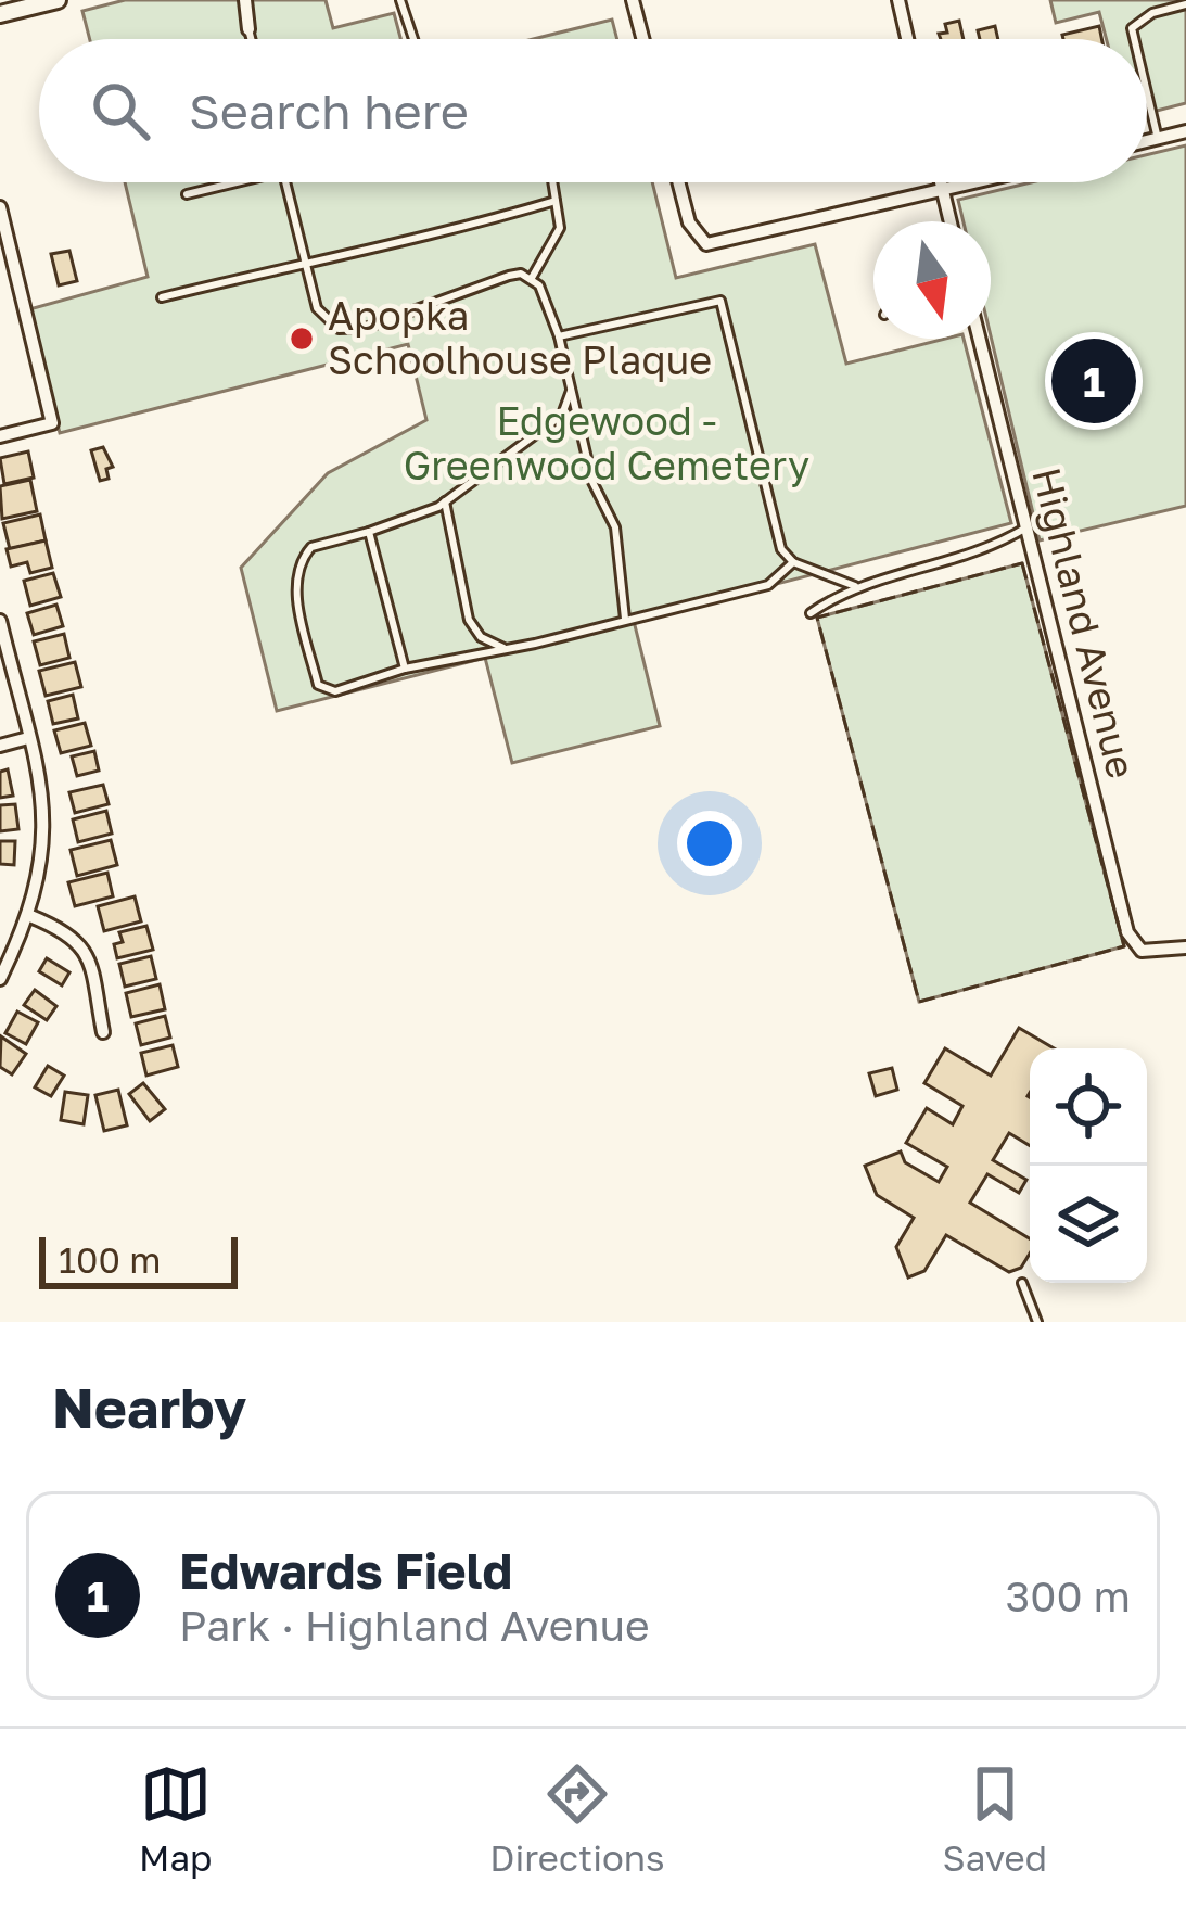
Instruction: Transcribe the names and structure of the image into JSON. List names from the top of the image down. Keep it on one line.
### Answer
{"streets":{"street":["Highland Avenue"]},"parks":["Edgewood - Greenwood Cemetery"],"places":["Apopka Schoolhouse Plaque"],"scale_bar":"100 m","north":"bottom","page":{"search":"Search here","pins":"1","scale":"100 m","heading":"Nearby","list":[{"mark":"1","name":"Edwards Field","note":"Park · Highland Avenue","value":"300 m"}],"nav":["Map","Directions","Saved"]}}
